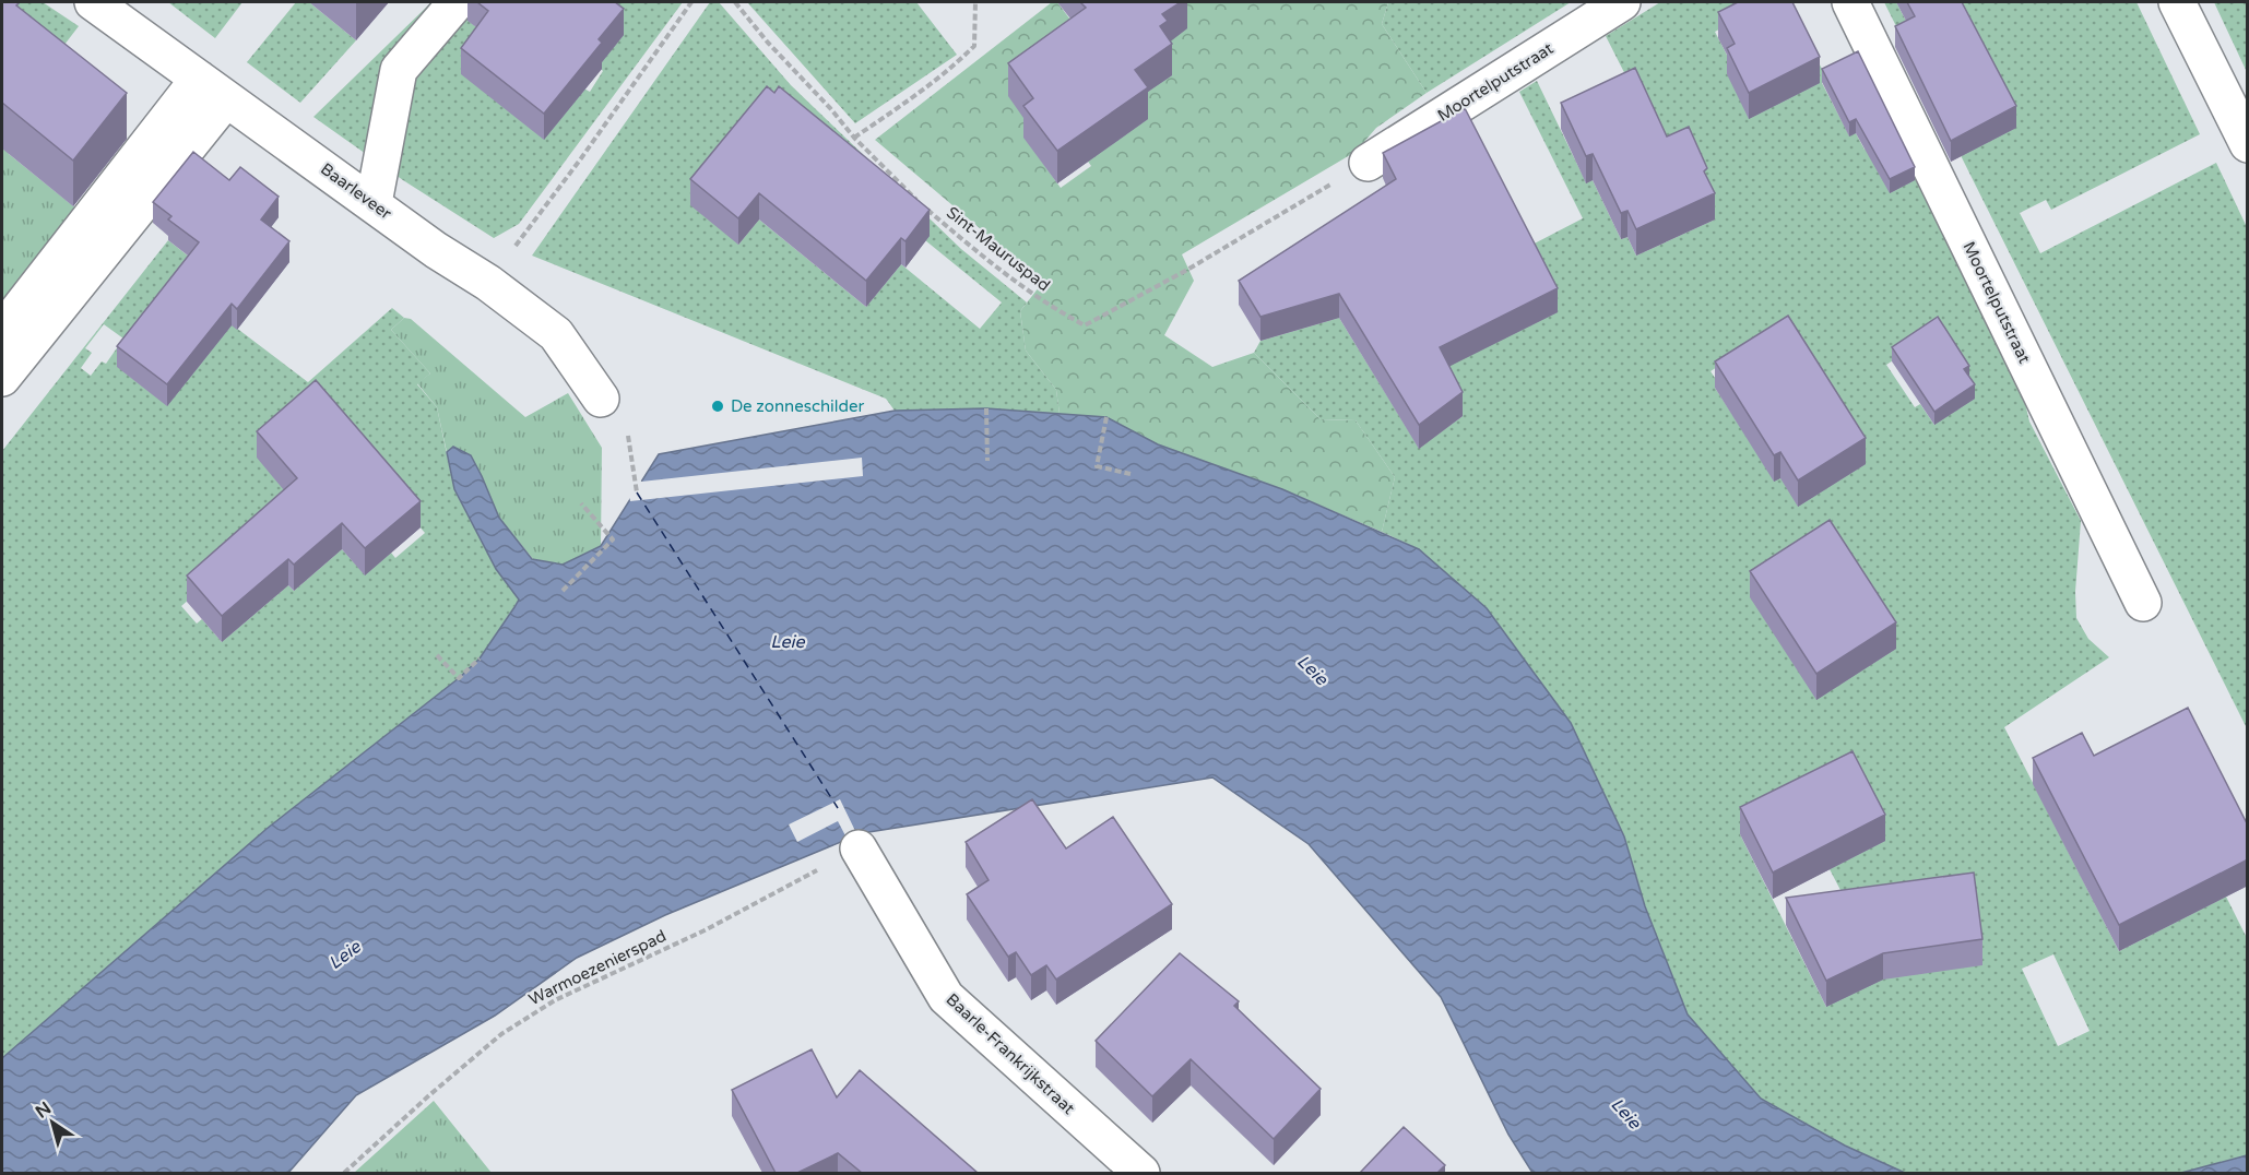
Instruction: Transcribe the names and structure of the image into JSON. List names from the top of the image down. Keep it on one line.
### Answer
{"streets":{"street":["Moortelputstraat","Baarleveer","Baarle-Frankrijkstraat"],"path":["Sint-Mauruspad","Warmoezenierspad"]},"crossings":[["Moortelputstraat","Sint-Mauruspad"],["Warmoezenierspad","Baarle-Frankrijkstraat"]],"water":["Leie"],"places":["De zonneschilder"],"north":"top left"}
